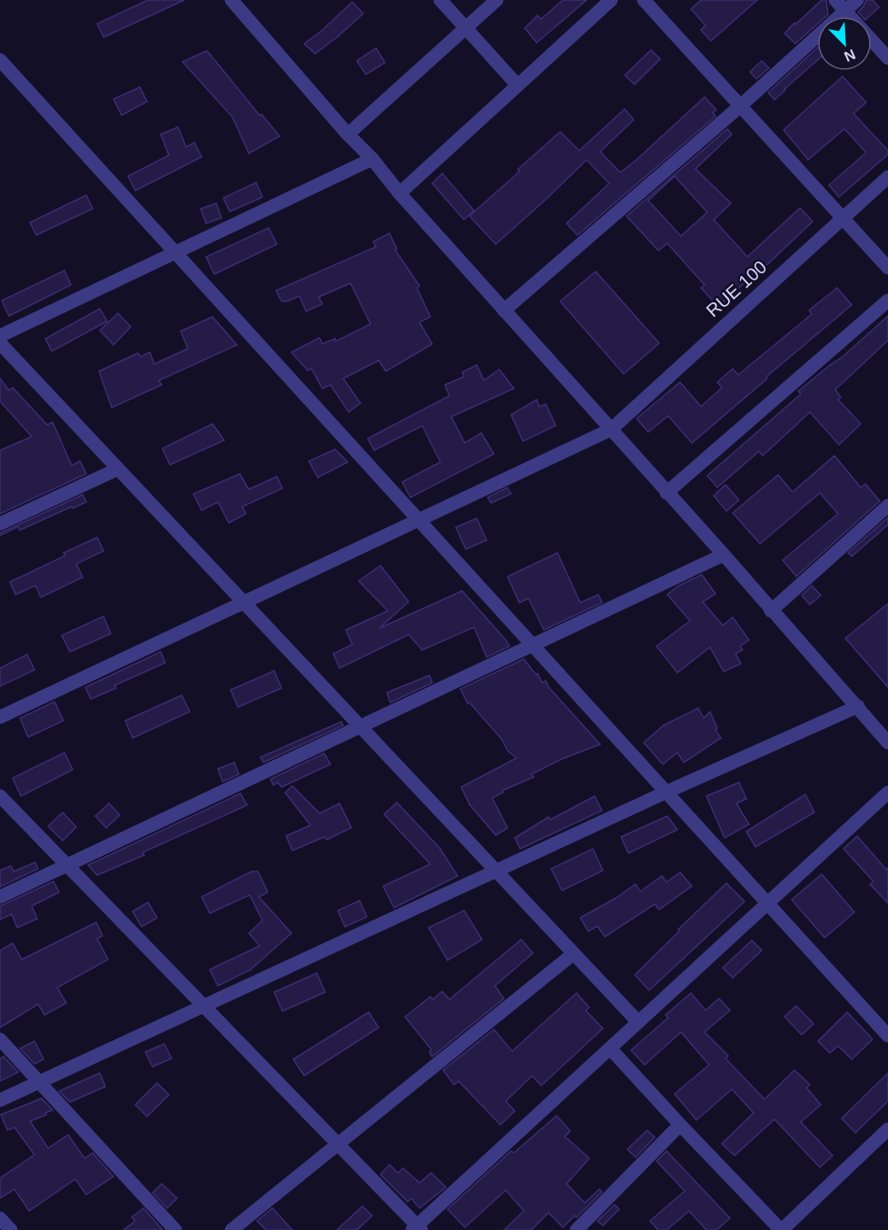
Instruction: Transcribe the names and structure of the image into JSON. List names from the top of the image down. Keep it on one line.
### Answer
{"streets":{"street":["RUE 100"]},"north":"bottom right"}
